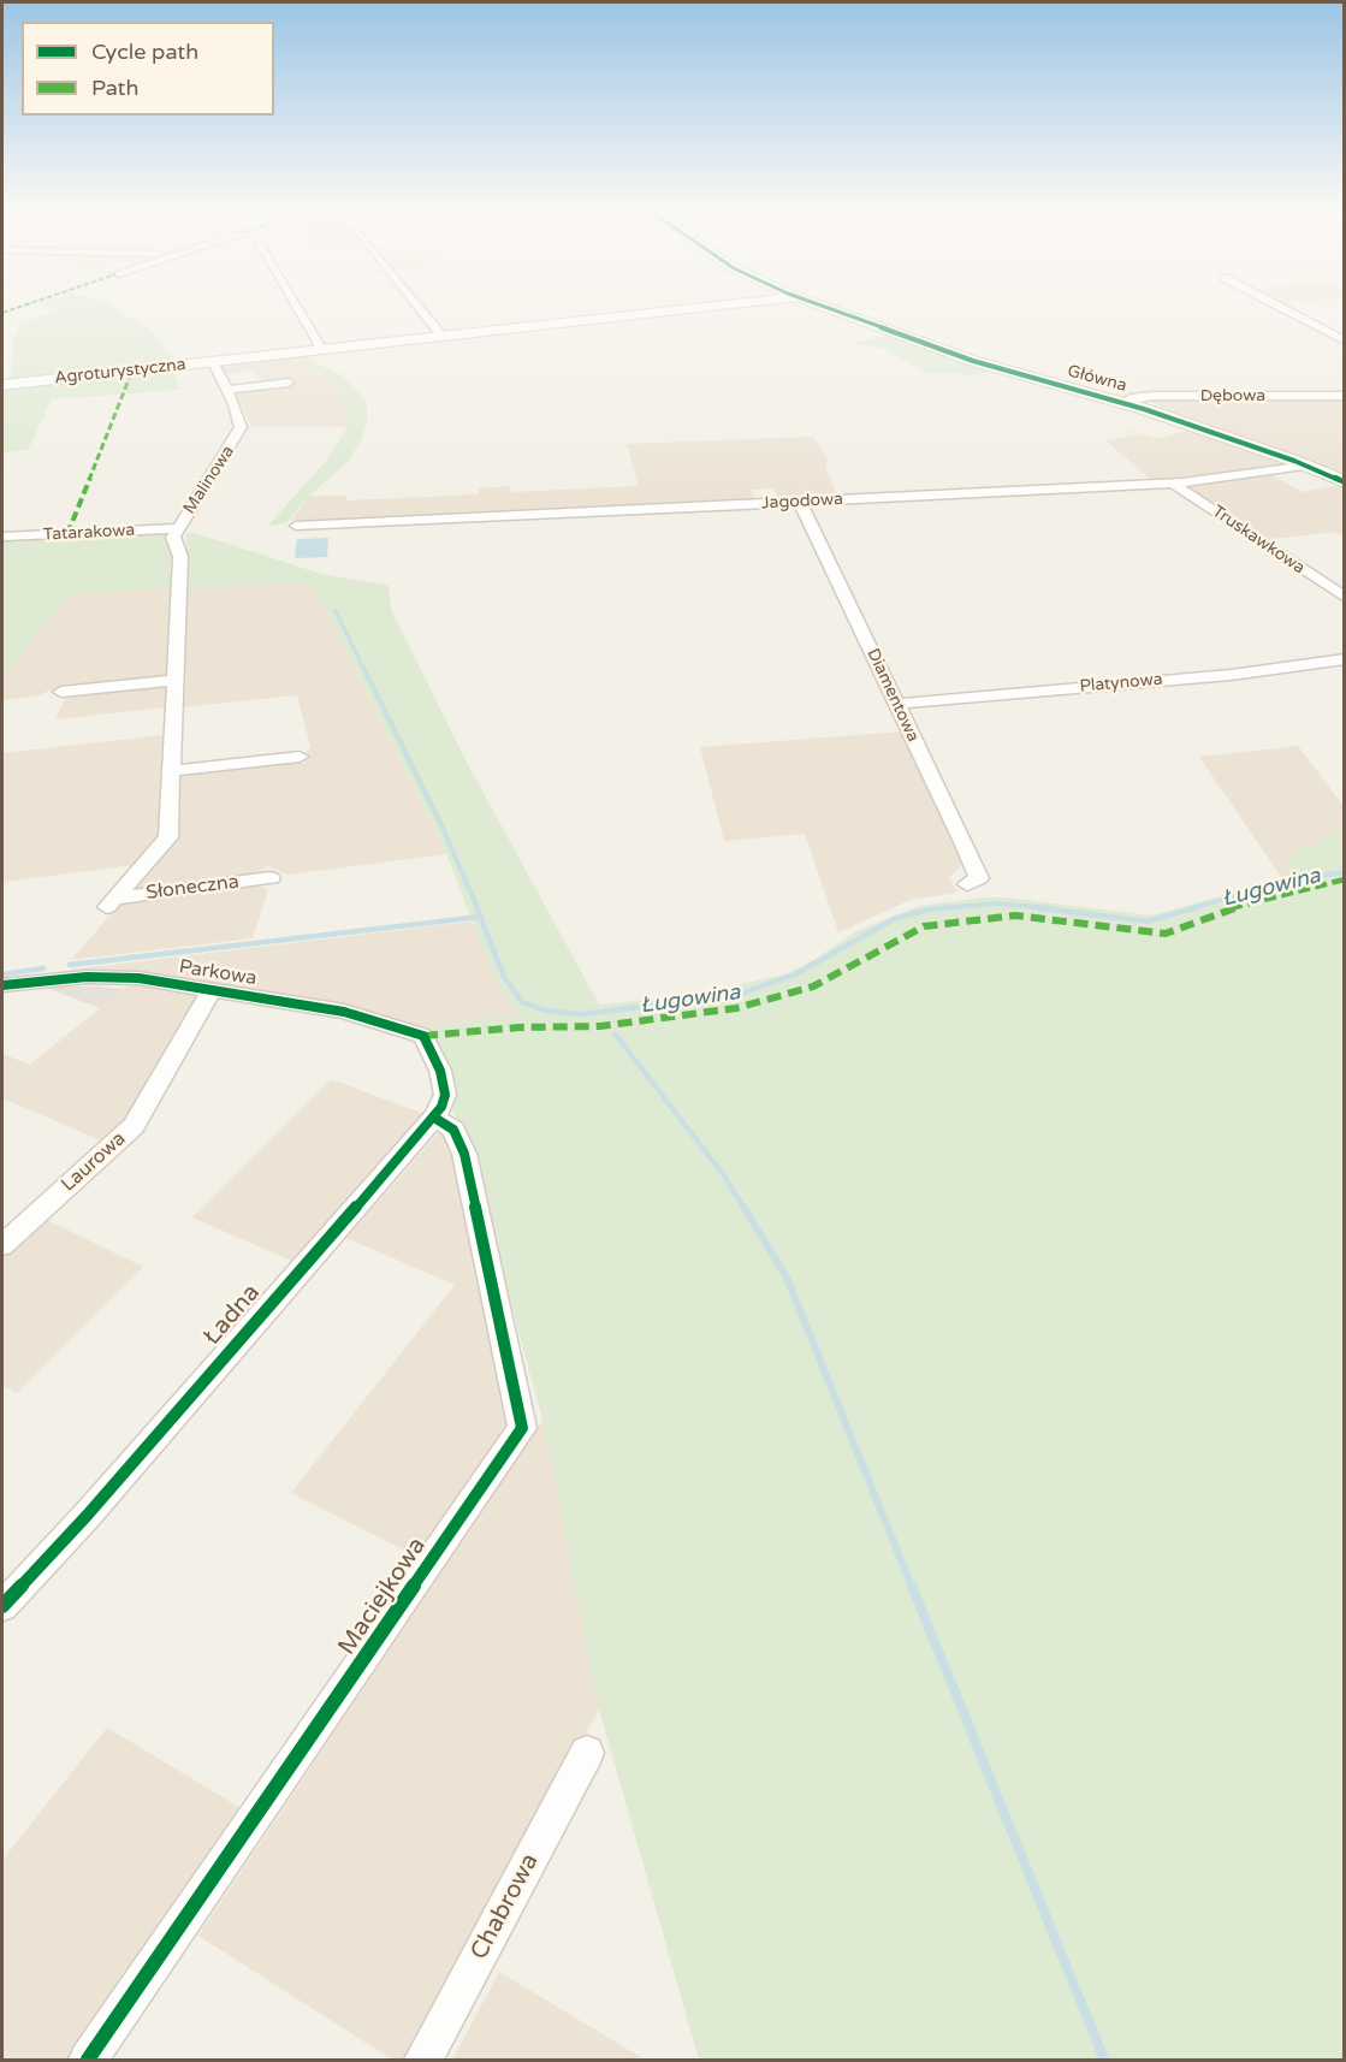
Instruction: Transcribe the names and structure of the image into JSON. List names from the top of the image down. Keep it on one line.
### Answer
{"streets":{"street":["Agroturystyczna","Główna","Dębowa","Malinowa","Jagodowa","Tatarakowa","Truskawkowa","Platynowa","Diamentowa","Słoneczna","Parkowa","Laurowa","Ładna","Maciejkowa","Chabrowa"]},"crossings":[["Agroturystyczna","Malinowa"],["Główna","Dębowa"],["Główna","Jagodowa"],["Malinowa","Tatarakowa"],["Malinowa","Słoneczna"],["Jagodowa","Truskawkowa"],["Jagodowa","Diamentowa"],["Tatarakowa","Słoneczna"],["Platynowa","Diamentowa"],["Parkowa","Laurowa"],["Parkowa","Ładna"],["Ładna","Maciejkowa"]],"water":["Ługowina"],"legend":["Cycle path","Path"]}
